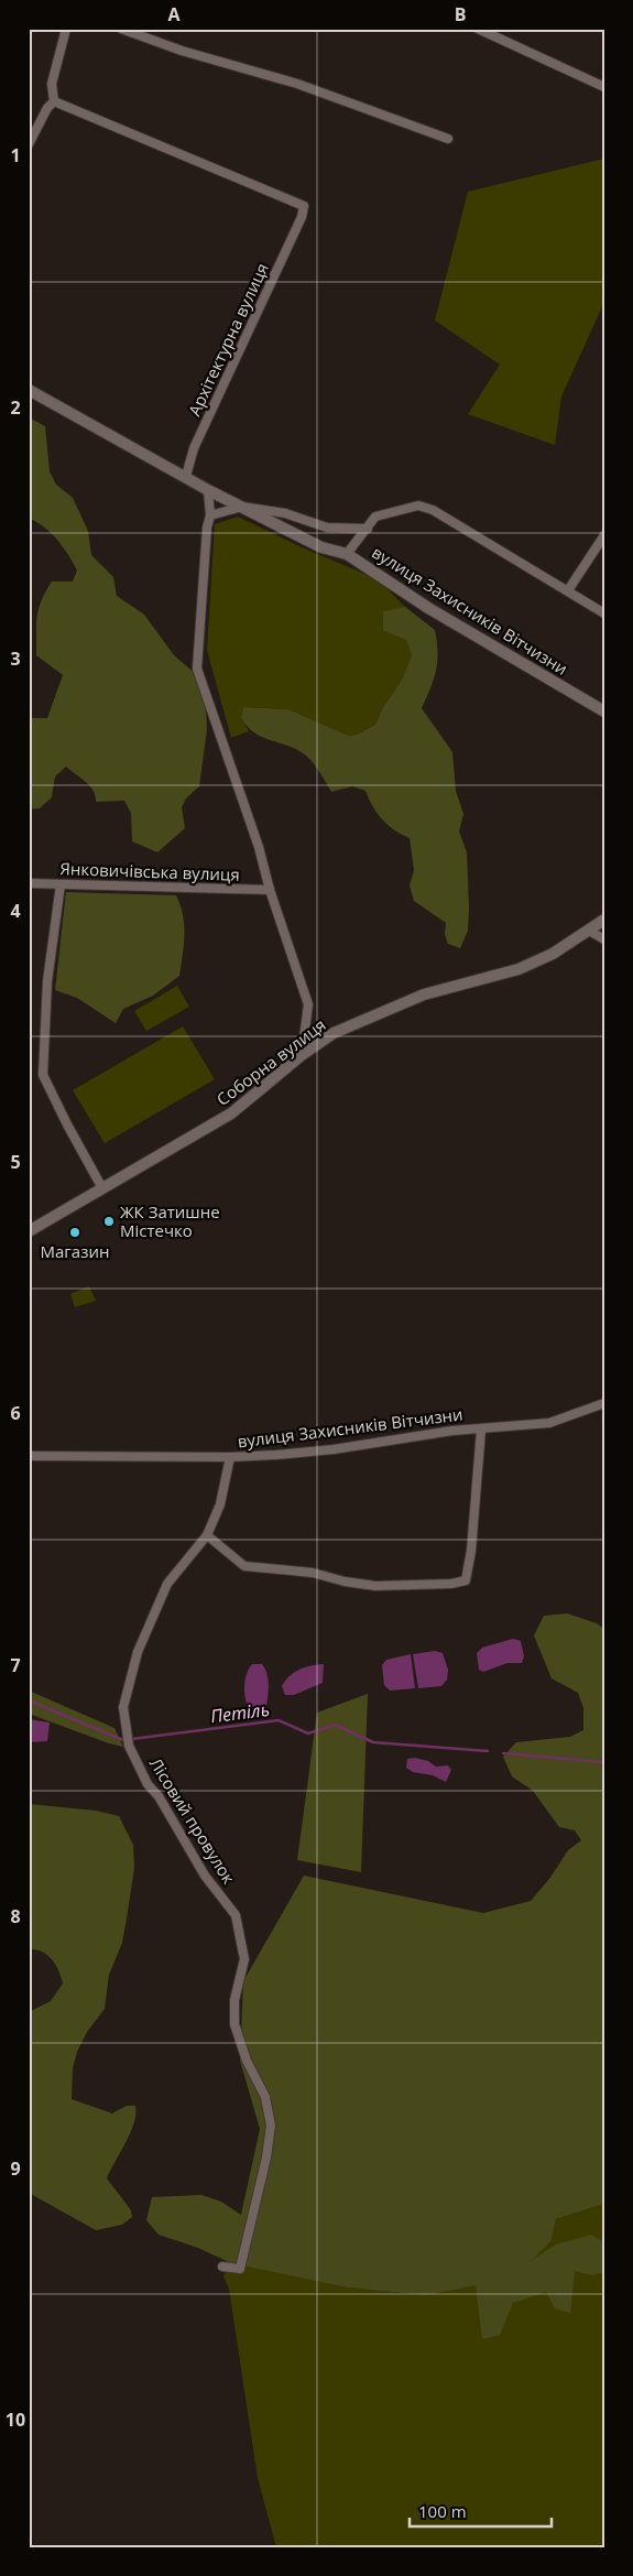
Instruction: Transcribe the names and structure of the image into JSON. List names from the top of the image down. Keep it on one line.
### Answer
{"streets":{"street":["Архітектурна вулиця","вулиця Захисників Вітчизни","Янковичівська вулиця","Соборна вулиця","Лісовий провулок"]},"crossings":[["вулиця Захисників Вітчизни","Лісовий провулок"]],"water":["Петіль"],"places":["ЖК Затишне Містечко","Магазин"],"scale_bar":"100 m","grid":{"columns":["A","B"],"rows":["1","2","3","4","5","6","7","8","9","10"]}}
